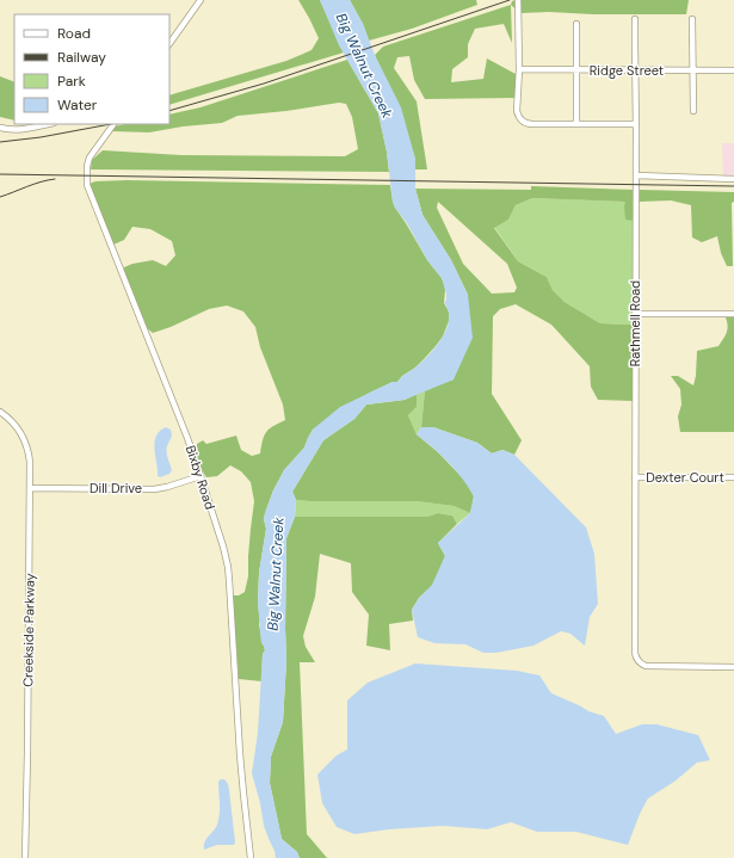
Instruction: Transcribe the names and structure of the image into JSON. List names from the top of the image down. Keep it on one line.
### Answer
{"streets":{"street":["Ridge Street","Rathmell Road","Bixby Road","Dexter Court","Dill Drive","Creekside Parkway"]},"crossings":[["Ridge Street","Rathmell Road"],["Rathmell Road","Dexter Court"],["Bixby Road","Dill Drive"],["Dill Drive","Creekside Parkway"]],"water":["Big Walnut Creek"],"legend":["Road","Railway","Park","Water"]}
